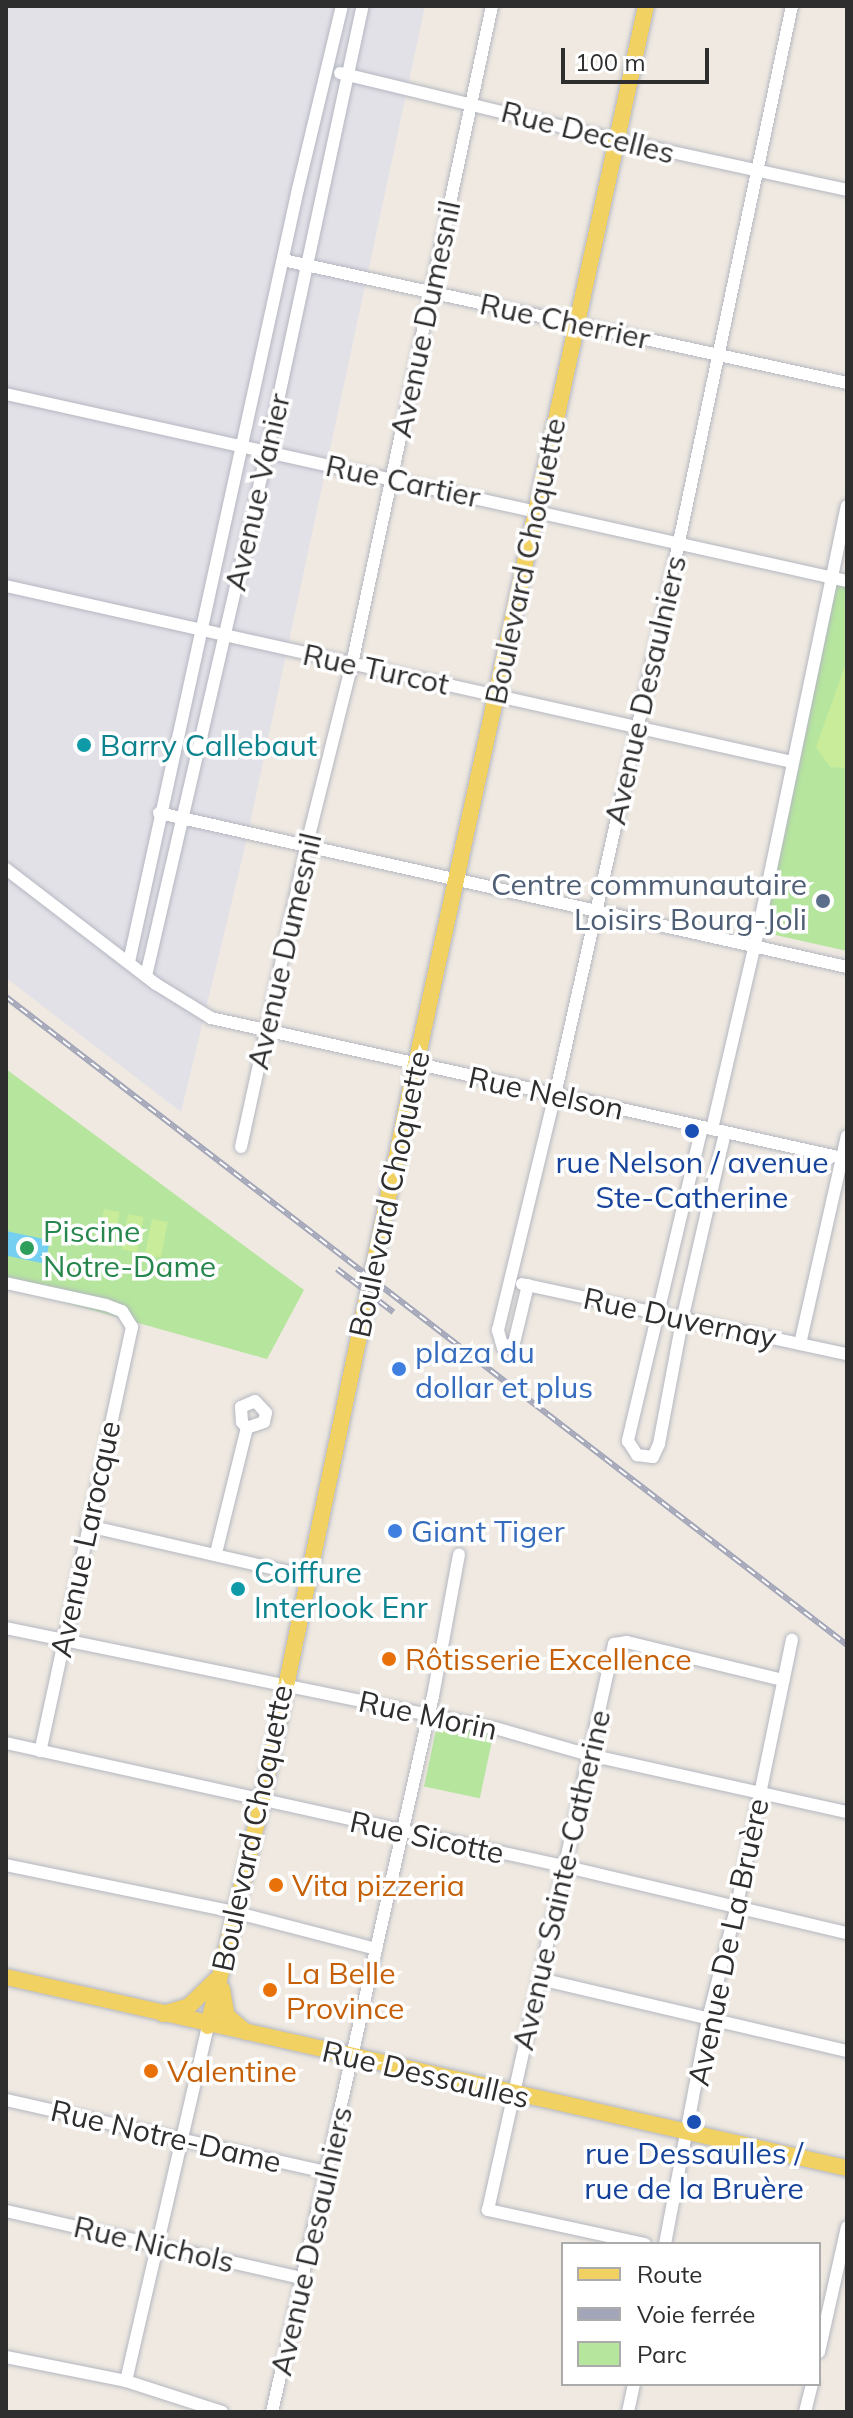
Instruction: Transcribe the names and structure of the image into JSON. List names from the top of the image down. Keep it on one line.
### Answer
{"streets":{"main road":["Boulevard Choquette","Rue Dessaulles"],"street":["Rue Decelles","Avenue Dumesnil","Rue Cherrier","Rue Cartier","Avenue Vanier","Rue Turcot","Avenue Desaulniers","Rue Nelson","Rue Duvernay","Avenue Larocque","Rue Morin","Rue Sicotte","Avenue Sainte-Catherine","Avenue De La Bruère","Rue Notre-Dame","Rue Nichols"]},"crossings":[["Rue Decelles","Avenue Dumesnil"],["Rue Decelles","Avenue Vanier"],["Rue Decelles","Boulevard Choquette"],["Rue Decelles","Avenue Desaulniers"],["Avenue Dumesnil","Rue Cherrier"],["Avenue Dumesnil","Rue Cartier"],["Avenue Dumesnil","Rue Turcot"],["Avenue Dumesnil","Rue Nelson"],["Rue Cherrier","Avenue Vanier"],["Rue Cherrier","Boulevard Choquette"],["Rue Cherrier","Avenue Desaulniers"],["Rue Cartier","Avenue Vanier"],["Rue Cartier","Boulevard Choquette"],["Rue Cartier","Avenue Desaulniers"],["Avenue Vanier","Rue Turcot"],["Avenue Vanier","Rue Nelson"],["Boulevard Choquette","Rue Turcot"],["Boulevard Choquette","Rue Nelson"],["Boulevard Choquette","Rue Morin"],["Boulevard Choquette","Rue Sicotte"],["Boulevard Choquette","Rue Dessaulles"],["Boulevard Choquette","Rue Notre-Dame"],["Boulevard Choquette","Rue Nichols"],["Rue Turcot","Avenue Desaulniers"],["Avenue Desaulniers","Rue Nelson"],["Avenue Desaulniers","Rue Duvernay"],["Avenue Desaulniers","Rue Morin"],["Avenue Desaulniers","Rue Sicotte"],["Avenue Desaulniers","Rue Dessaulles"],["Avenue Desaulniers","Rue Notre-Dame"],["Avenue Desaulniers","Rue Nichols"],["Avenue Larocque","Rue Morin"],["Avenue Larocque","Rue Sicotte"],["Rue Morin","Avenue Sainte-Catherine"],["Rue Morin","Avenue De La Bruère"],["Rue Sicotte","Avenue Sainte-Catherine"],["Rue Sicotte","Avenue De La Bruère"],["Avenue Sainte-Catherine","Avenue De La Bruère"],["Avenue Sainte-Catherine","Rue Dessaulles"],["Avenue De La Bruère","Rue Dessaulles"]],"places":["Barry Callebaut","Centre communautaire Loisirs Bourg-Joli","rue Nelson / avenue Ste-Catherine","Piscine Notre-Dame","plaza du dollar et plus","Giant Tiger","Coiffure Interlook Enr","Rôtisserie Excellence","Vita pizzeria","La Belle Province","Valentine","rue Dessaulles / rue de la Bruère"],"legend":["Route","Voie ferrée","Parc"],"scale_bar":"100 m"}
